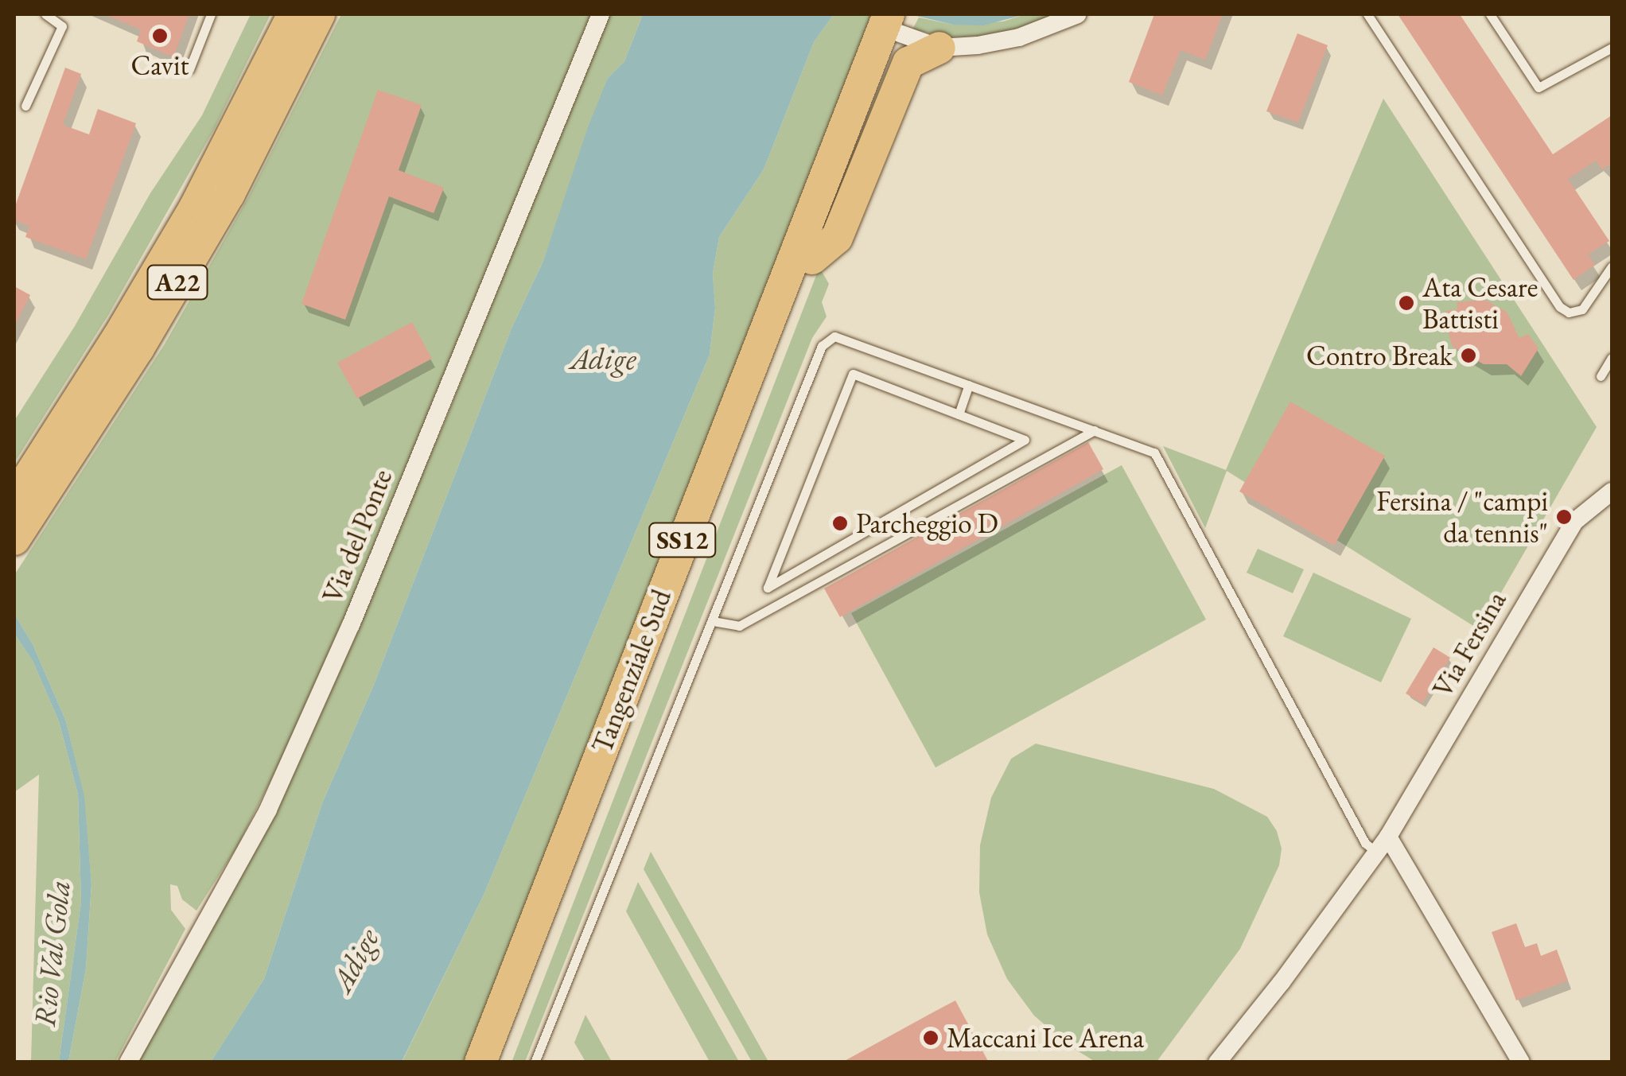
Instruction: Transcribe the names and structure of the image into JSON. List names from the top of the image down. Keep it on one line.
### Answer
{"streets":{"highway":["A22","SS12","Tangenziale Sud"],"street":["Via del Ponte","Via Fersina"]},"water":["Adige","Rio Val Gola"],"places":["Cavit","Ata Cesare Battisti","Contro Break","Fersina / \"campi da tennis\"","Parcheggio D","Maccani Ice Arena"]}
